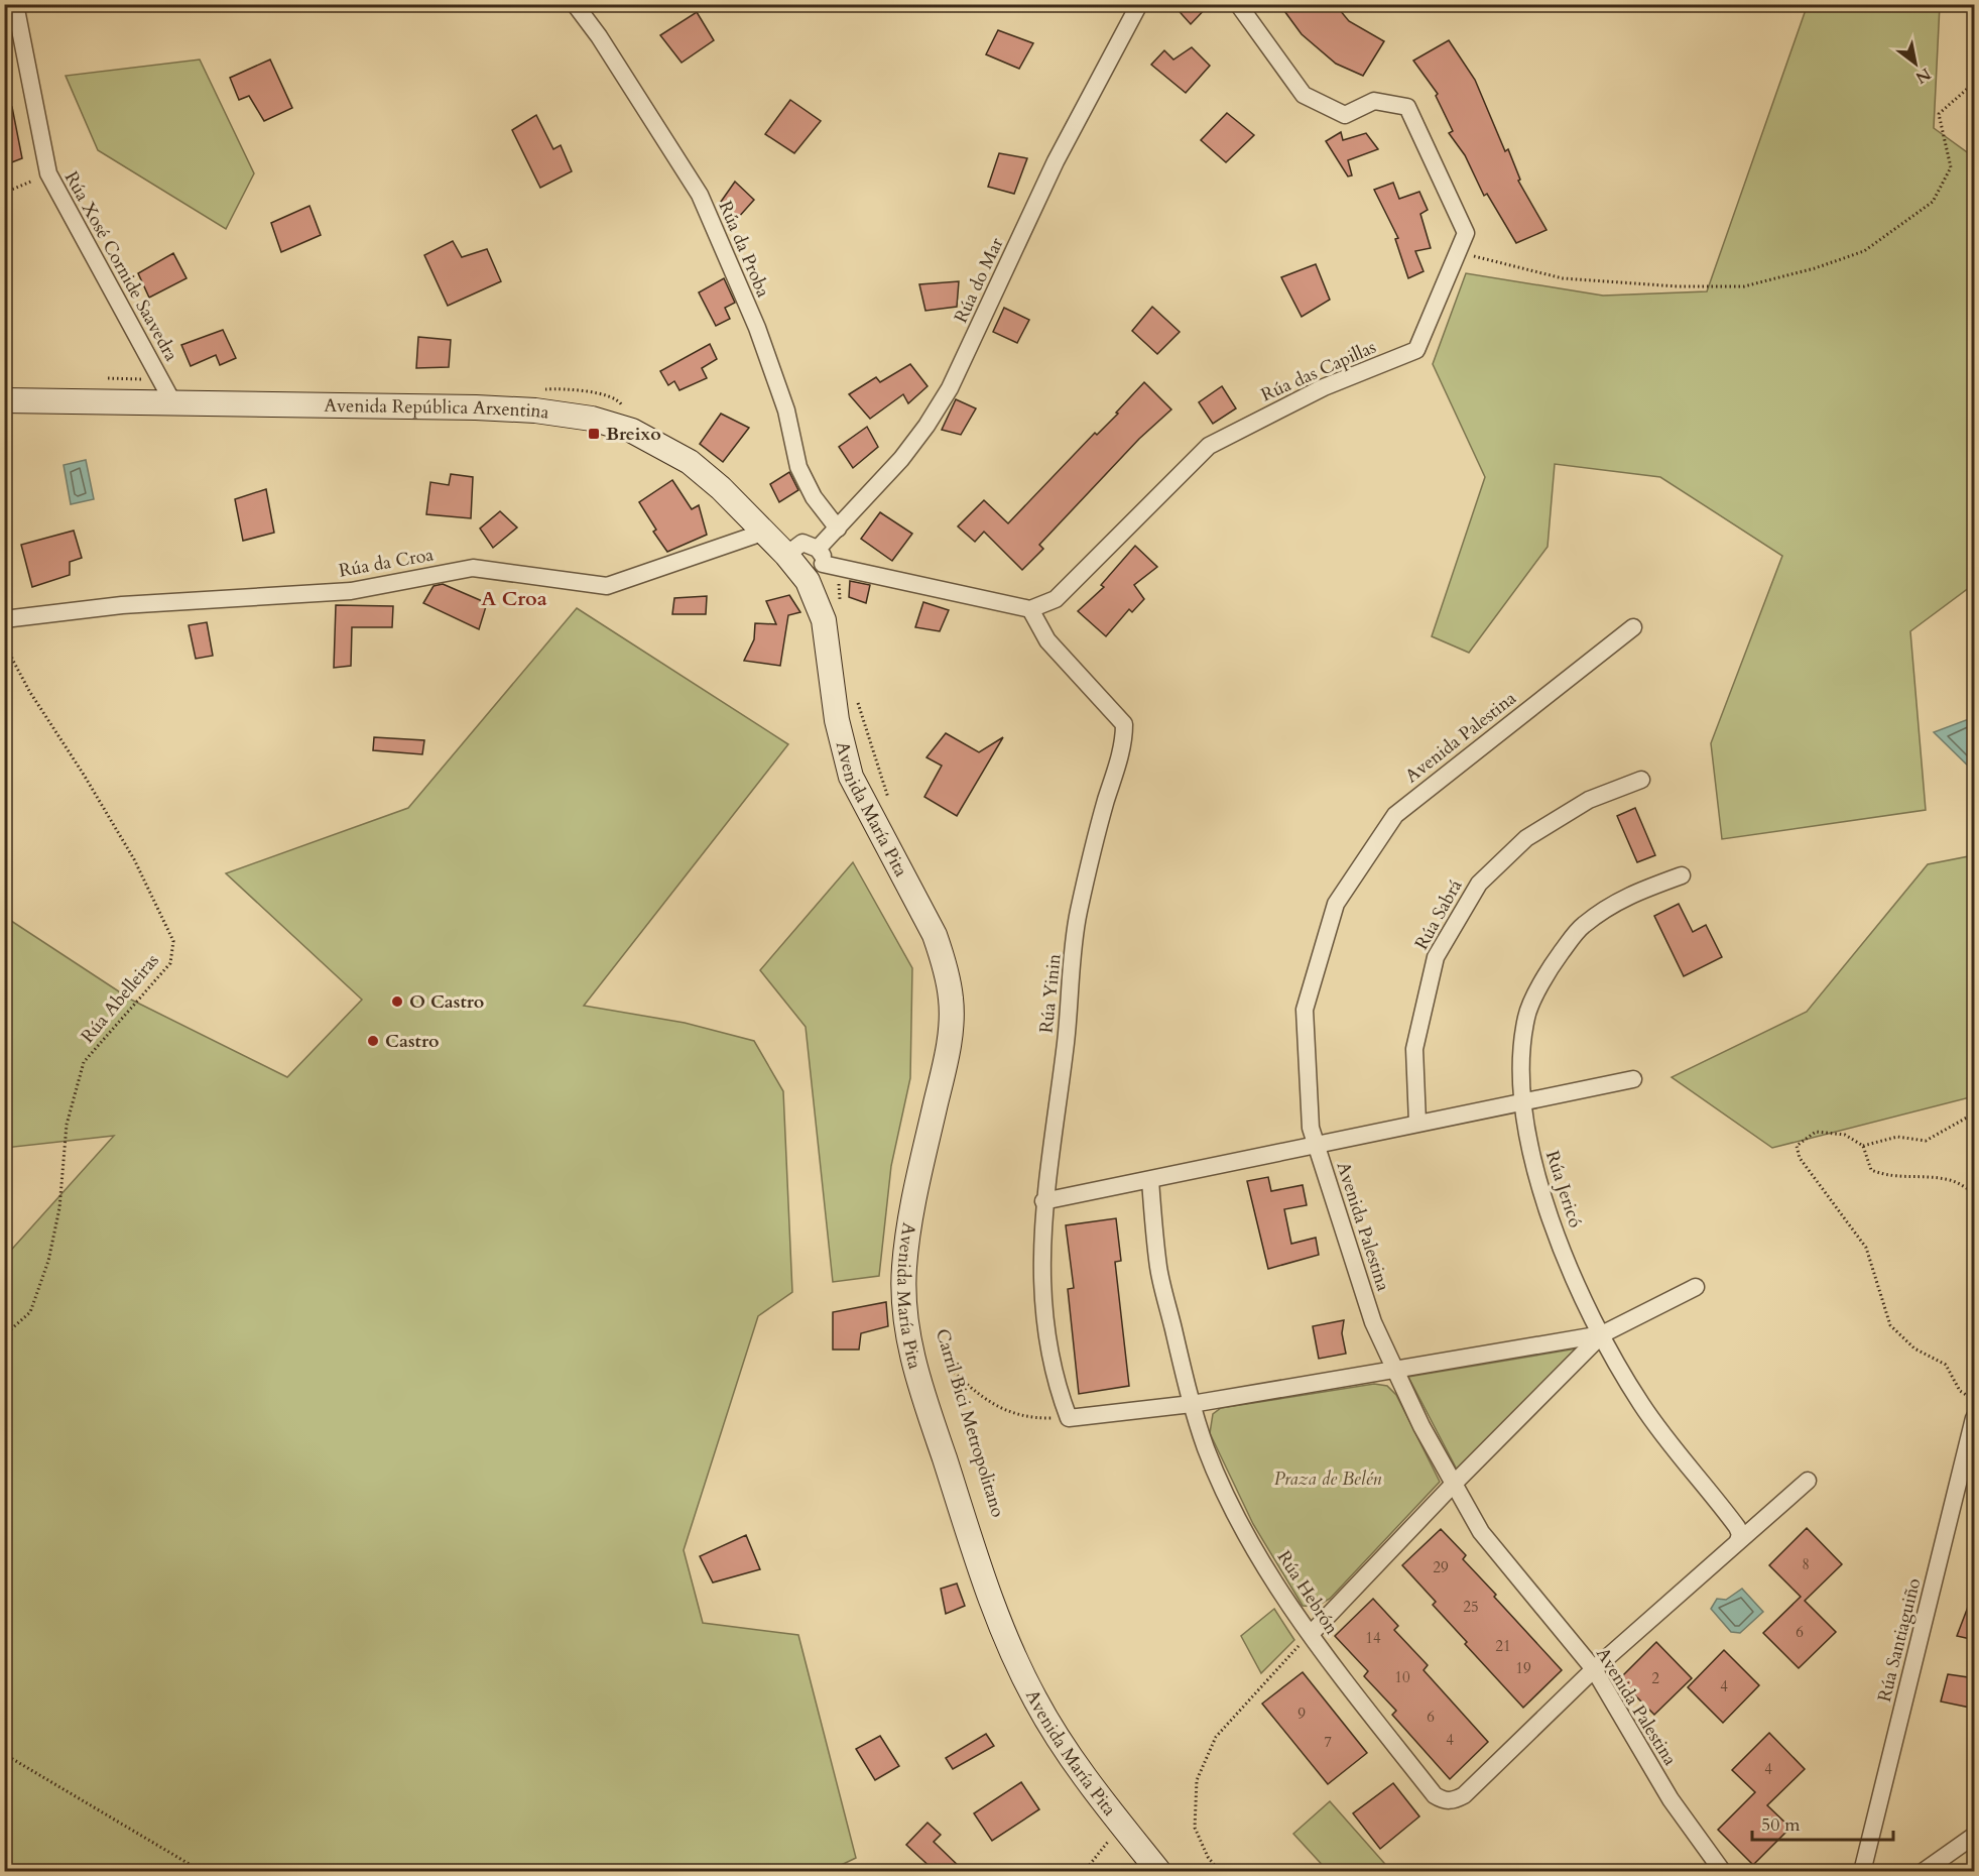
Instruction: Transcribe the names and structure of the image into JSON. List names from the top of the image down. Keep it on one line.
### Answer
{"streets":{"main road":["Avenida República Arxentina","Avenida María Pita"],"street":["Rúa da Proba","Rúa Xosé Cornide Saavedra","Rúa do Mar","Rúa das Capillas","Rúa da Croa","Avenida Palestina","Rúa Sabrá","Rúa Yinin","Rúa Jericó","Rúa Hebrón","Rúa Santiaguiño"],"path":["Rúa Abelleiras"]},"crossings":[["Rúa da Proba","Rúa do Mar"],["Rúa Xosé Cornide Saavedra","Avenida República Arxentina"],["Rúa do Mar","Avenida República Arxentina"],["Rúa do Mar","Avenida María Pita"],["Rúa das Capillas","Rúa Yinin"],["Avenida República Arxentina","Rúa da Croa"],["Avenida República Arxentina","Avenida María Pita"],["Avenida Palestina","Rúa Hebrón"]],"districts":["A Croa"],"parks":["Praza de Belén"],"places":{"transit":["Breixo"],"other":["O Castro","Castro"]},"house_numbers":["8","29","25","6","14","21","19","10","2","4","9","6","4","7","4"],"scale_bar":"50 m","north":"bottom right"}
